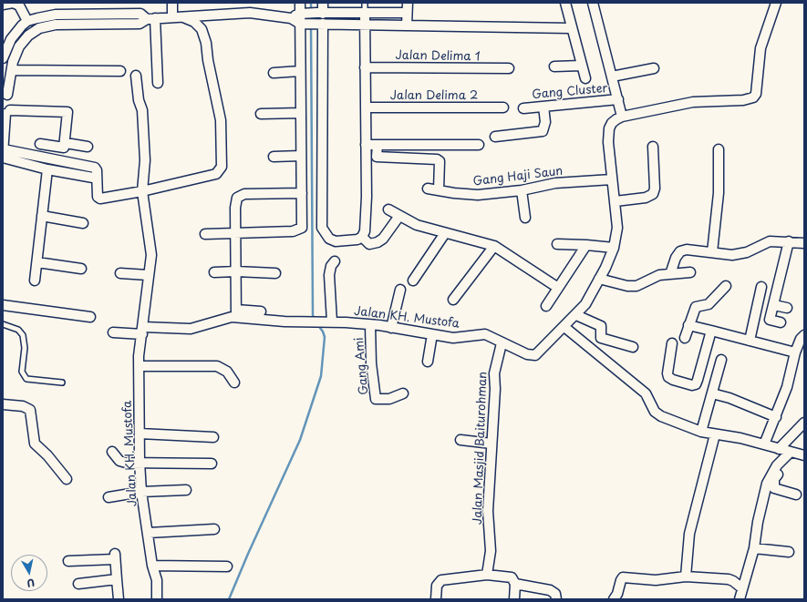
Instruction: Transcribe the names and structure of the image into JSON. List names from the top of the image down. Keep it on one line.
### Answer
{"streets":{"street":["Jalan Delima 1","Gang Cluster","Jalan Delima 2","Gang Haji Saun","Jalan KH. Mustofa","Gang Ami","Jalan Masjid Baiturohman"]},"crossings":[["Gang Haji Saun","Jalan KH. Mustofa"],["Jalan KH. Mustofa","Gang Ami"],["Jalan KH. Mustofa","Jalan Masjid Baiturohman"]],"north":"bottom"}
